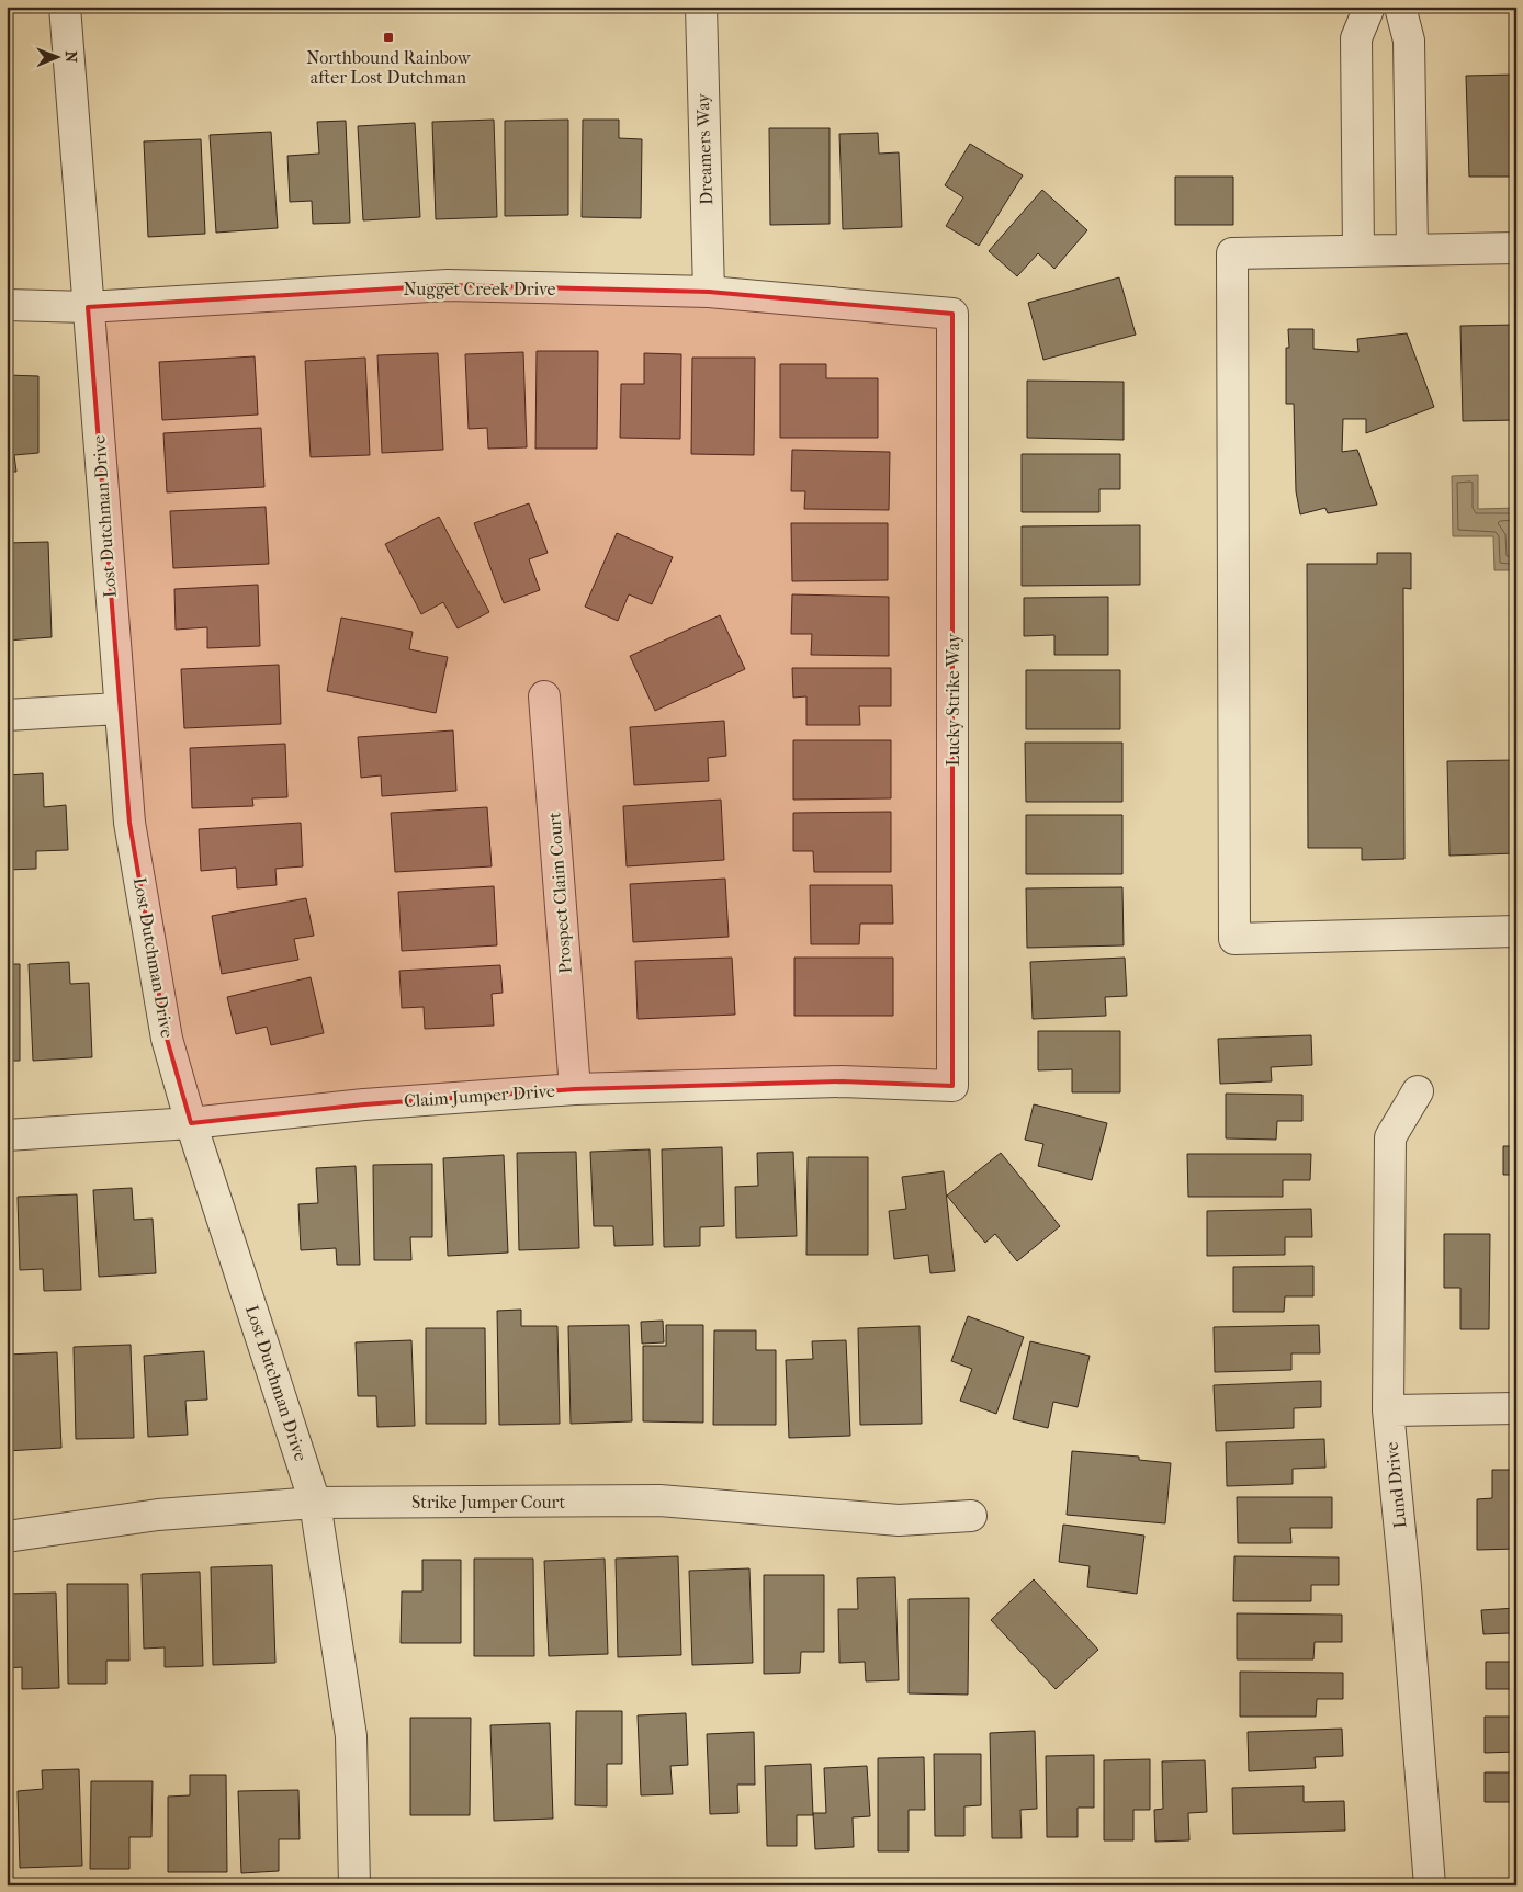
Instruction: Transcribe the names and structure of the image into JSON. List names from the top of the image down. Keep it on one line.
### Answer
{"streets":{"street":["Dreamers Way","Nugget Creek Drive","Lost Dutchman Drive","Lucky Strike Way","Prospect Claim Court","Claim Jumper Drive","Lund Drive","Strike Jumper Court"]},"crossings":[["Dreamers Way","Nugget Creek Drive"],["Nugget Creek Drive","Lost Dutchman Drive"],["Nugget Creek Drive","Lucky Strike Way"],["Lost Dutchman Drive","Claim Jumper Drive"],["Lost Dutchman Drive","Strike Jumper Court"],["Lucky Strike Way","Claim Jumper Drive"],["Prospect Claim Court","Claim Jumper Drive"]],"places":{"transit":["Northbound Rainbow after Lost Dutchman"]},"north":"right"}
